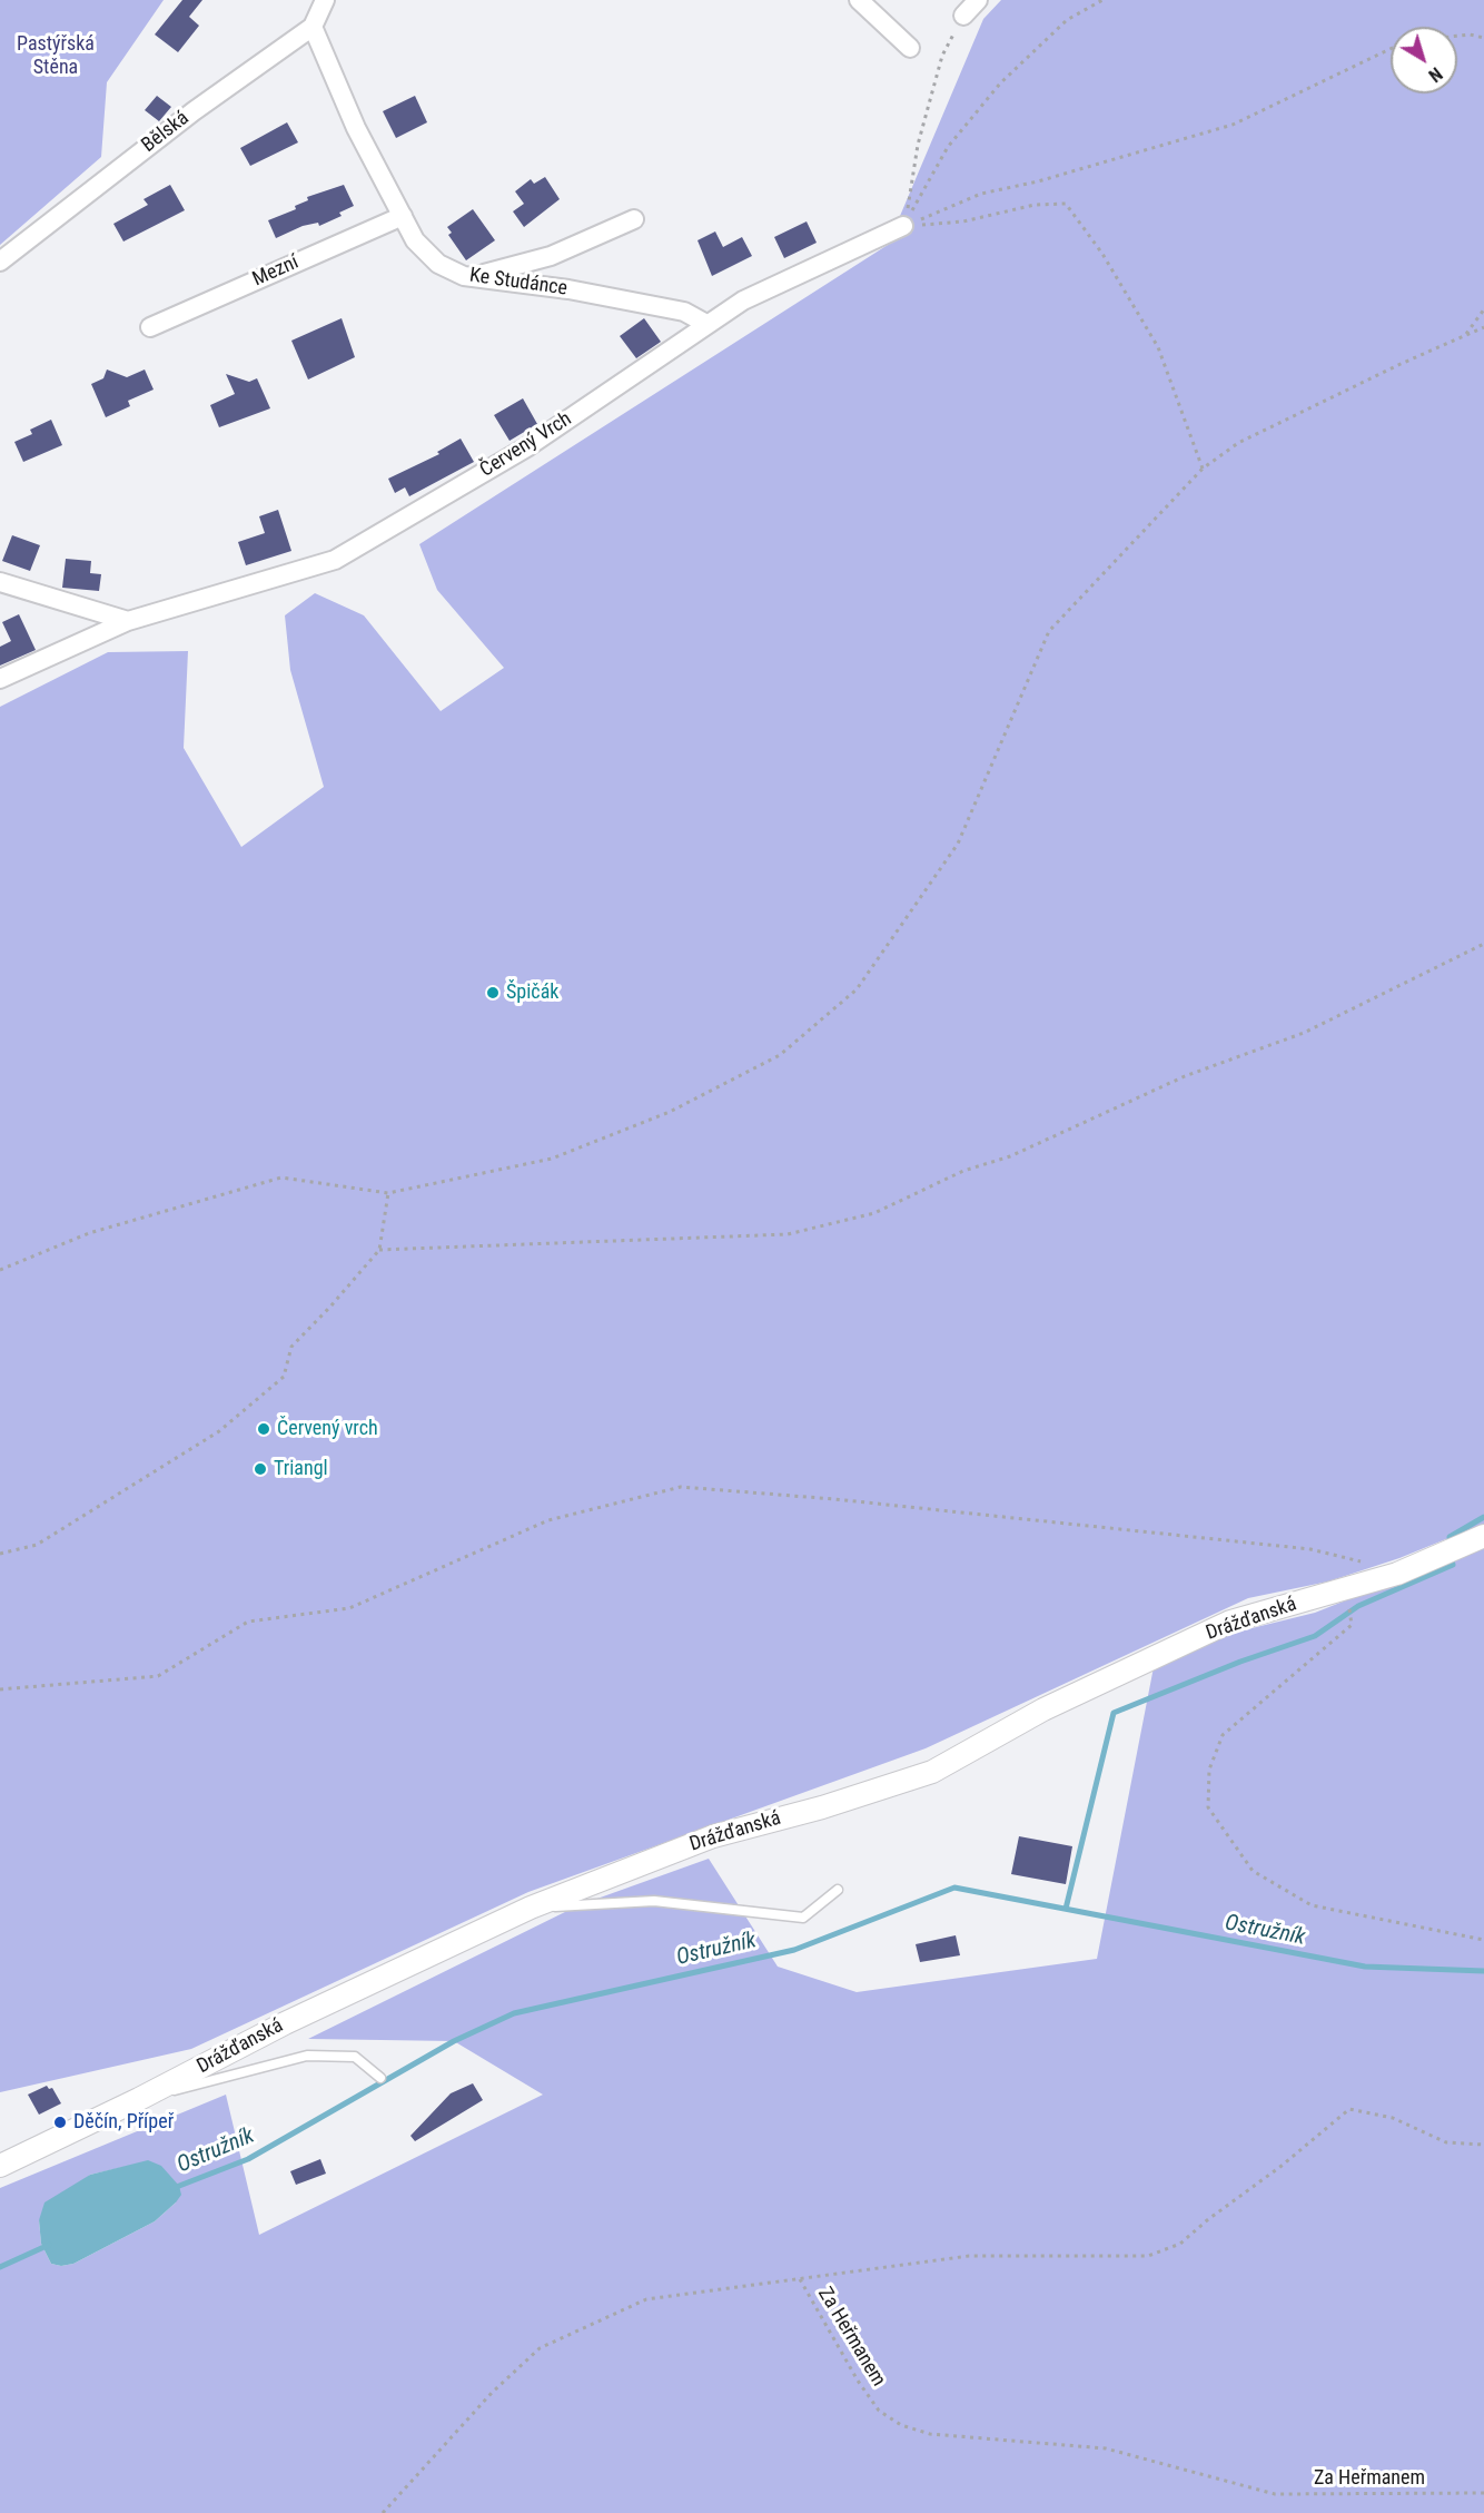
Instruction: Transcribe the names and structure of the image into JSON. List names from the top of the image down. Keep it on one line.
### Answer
{"streets":{"street":["Bělská","Mezní","Ke Studánce","Červený Vrch","Drážďanská"],"path":["Za Heřmanem"]},"crossings":[["Bělská","Ke Studánce"],["Mezní","Ke Studánce"],["Ke Studánce","Červený Vrch"]],"water":["Ostružník"],"parks":["Pastýřská Stěna"],"places":["Špičák","Červený vrch","Triangl","Děčín, Přípeř"],"north":"bottom right"}
